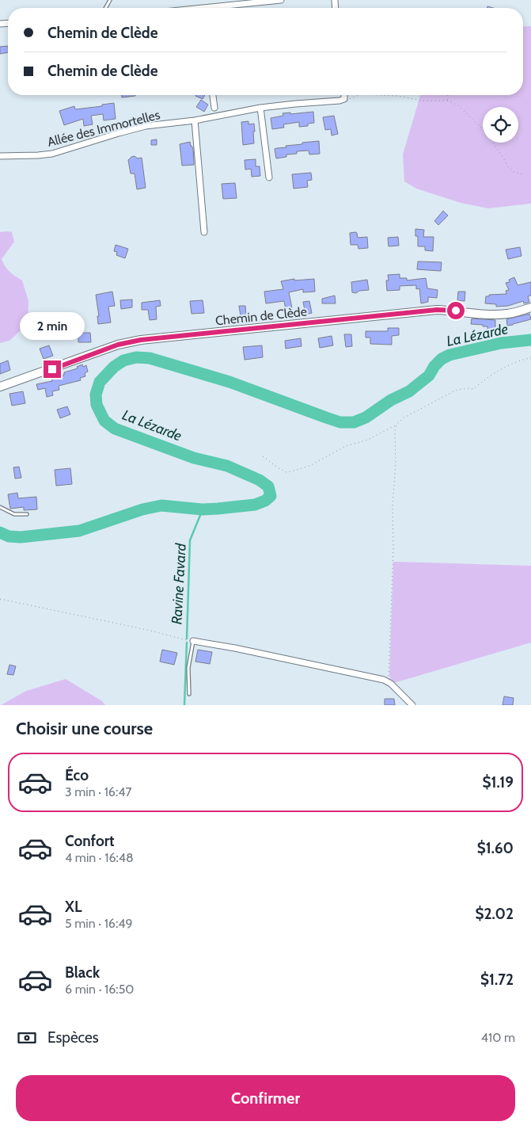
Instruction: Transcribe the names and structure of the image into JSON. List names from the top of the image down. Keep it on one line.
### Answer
{"streets":{"main road":["Chemin de Clède"],"street":["Allée des Immortelles"]},"water":["La Lézarde","Ravine Favard"],"page":{"banner":["Chemin de Clède","Chemin de Clède"],"bubble":"2 min","heading":"Choisir une course","list":[{"name":"Éco","note":"3 min · 16:47","value":"$1.19"},{"name":"Confort","note":"4 min · 16:48","value":"$1.60"},{"name":"XL","note":"5 min · 16:49","value":"$2.02"},{"name":"Black","note":"6 min · 16:50","value":"$1.72"}],"pay":["Espèces","410 m"],"buttons":"Confirmer"}}
